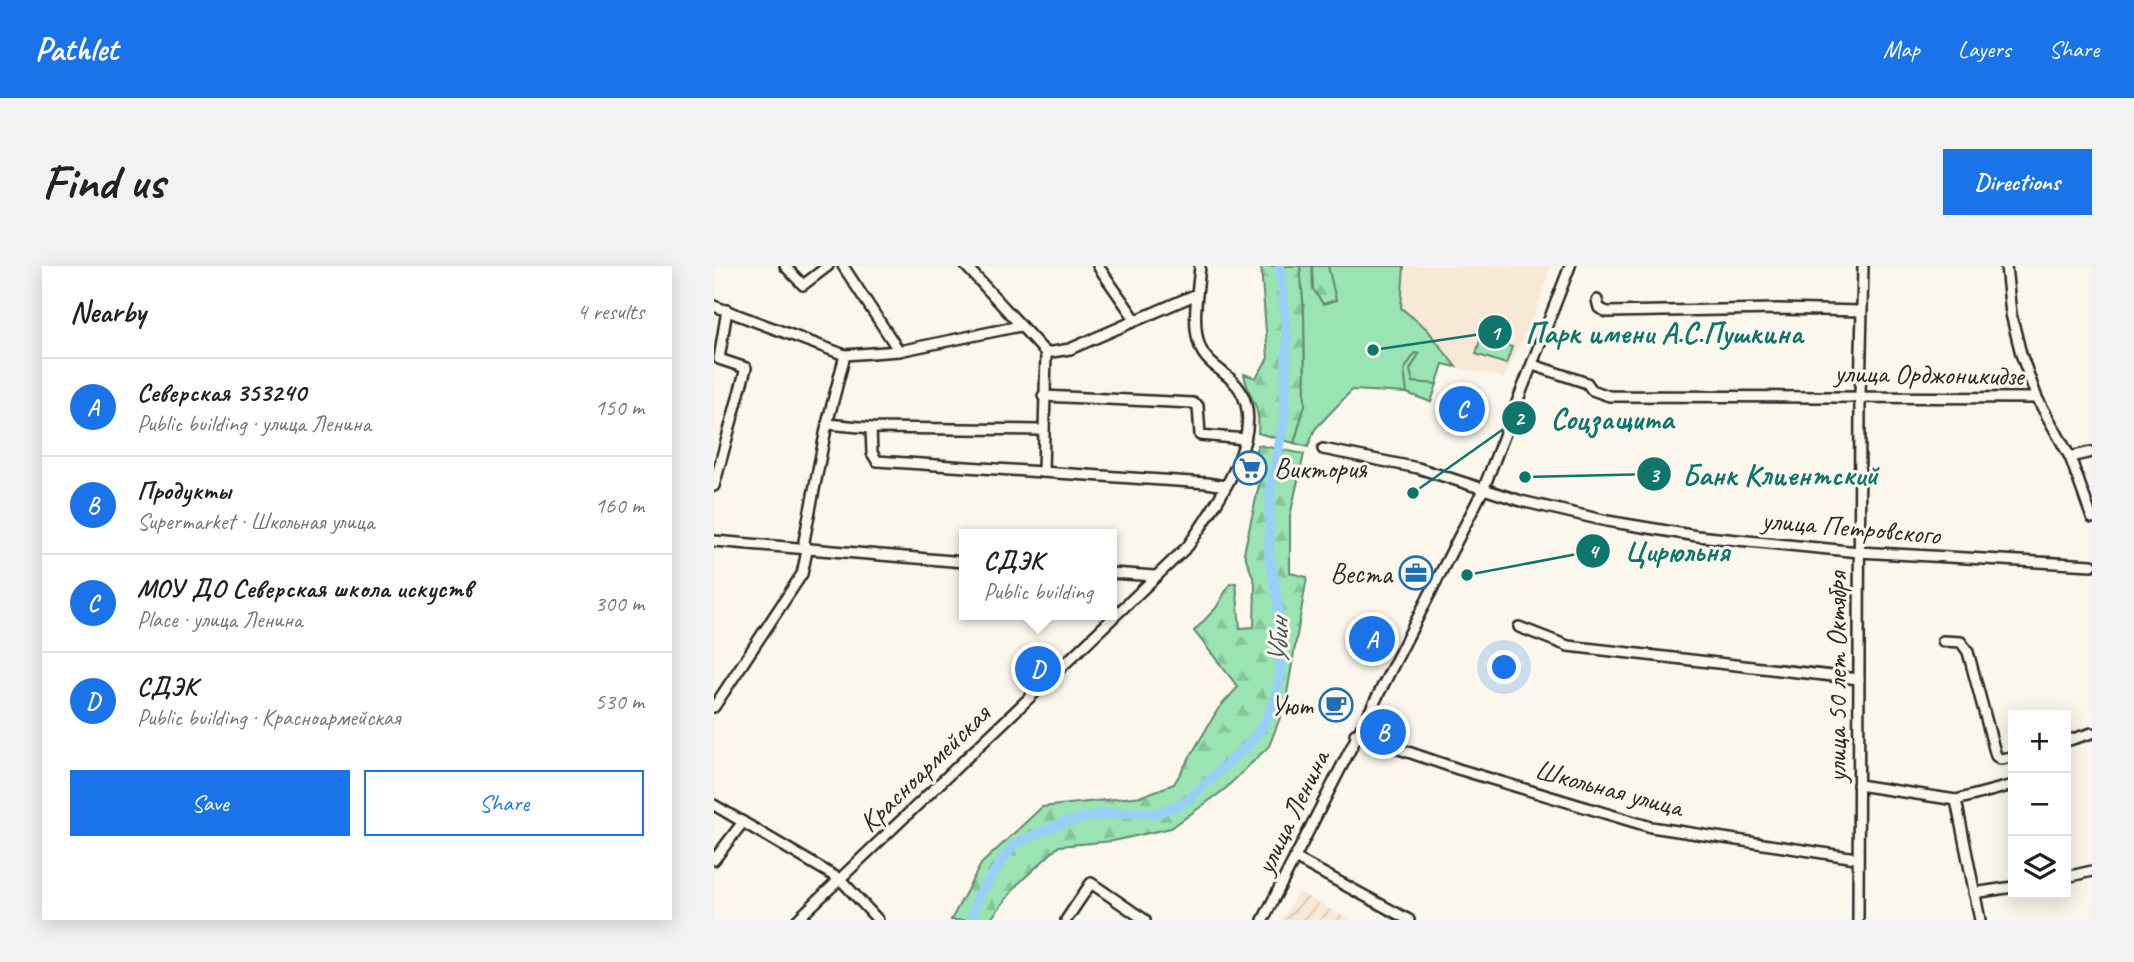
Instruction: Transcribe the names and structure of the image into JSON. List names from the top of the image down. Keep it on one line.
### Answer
{"streets":{"street":["улица Орджоникидзе","улица Петровского","улица 50 лет Октября","Красноармейская","Школьная улица","улица Ленина"]},"crossings":[["улица Орджоникидзе","улица 50 лет Октября"],["улица Орджоникидзе","улица Ленина"],["улица Петровского","улица 50 лет Октября"],["улица Петровского","улица Ленина"],["улица 50 лет Октября","Школьная улица"],["Школьная улица","улица Ленина"]],"water":["Убин"],"places":{"other":["Парк имени А.С.Пушкина","Банк Клиентский","Соцзащита","Цирюльня"],"supermarket":["Виктория"],"office":["Веста"],"cafe":["Уют"]},"page":{"header":"Pathlet","nav":["Map","Layers","Share"],"buttons":["Directions",["Save","Share"]],"title":"Find us","heading":["Nearby","4 results"],"list":[{"mark":"A","name":"Северская 353240","note":"Public building · улица Ленина","value":"150 m"},{"mark":"B","name":"Продукты","note":"Supermarket · Школьная улица","value":"160 m"},{"mark":"C","name":"МОУ ДО Северская школа искуств","note":"Place · улица Ленина","value":"300 m"},{"mark":"D","name":"СДЭК","note":"Public building · Красноармейская","value":"530 m"}],"pins":["C","A","D","B"],"popup":["СДЭК","Public building"],"map_buttons":["+","−"]}}
